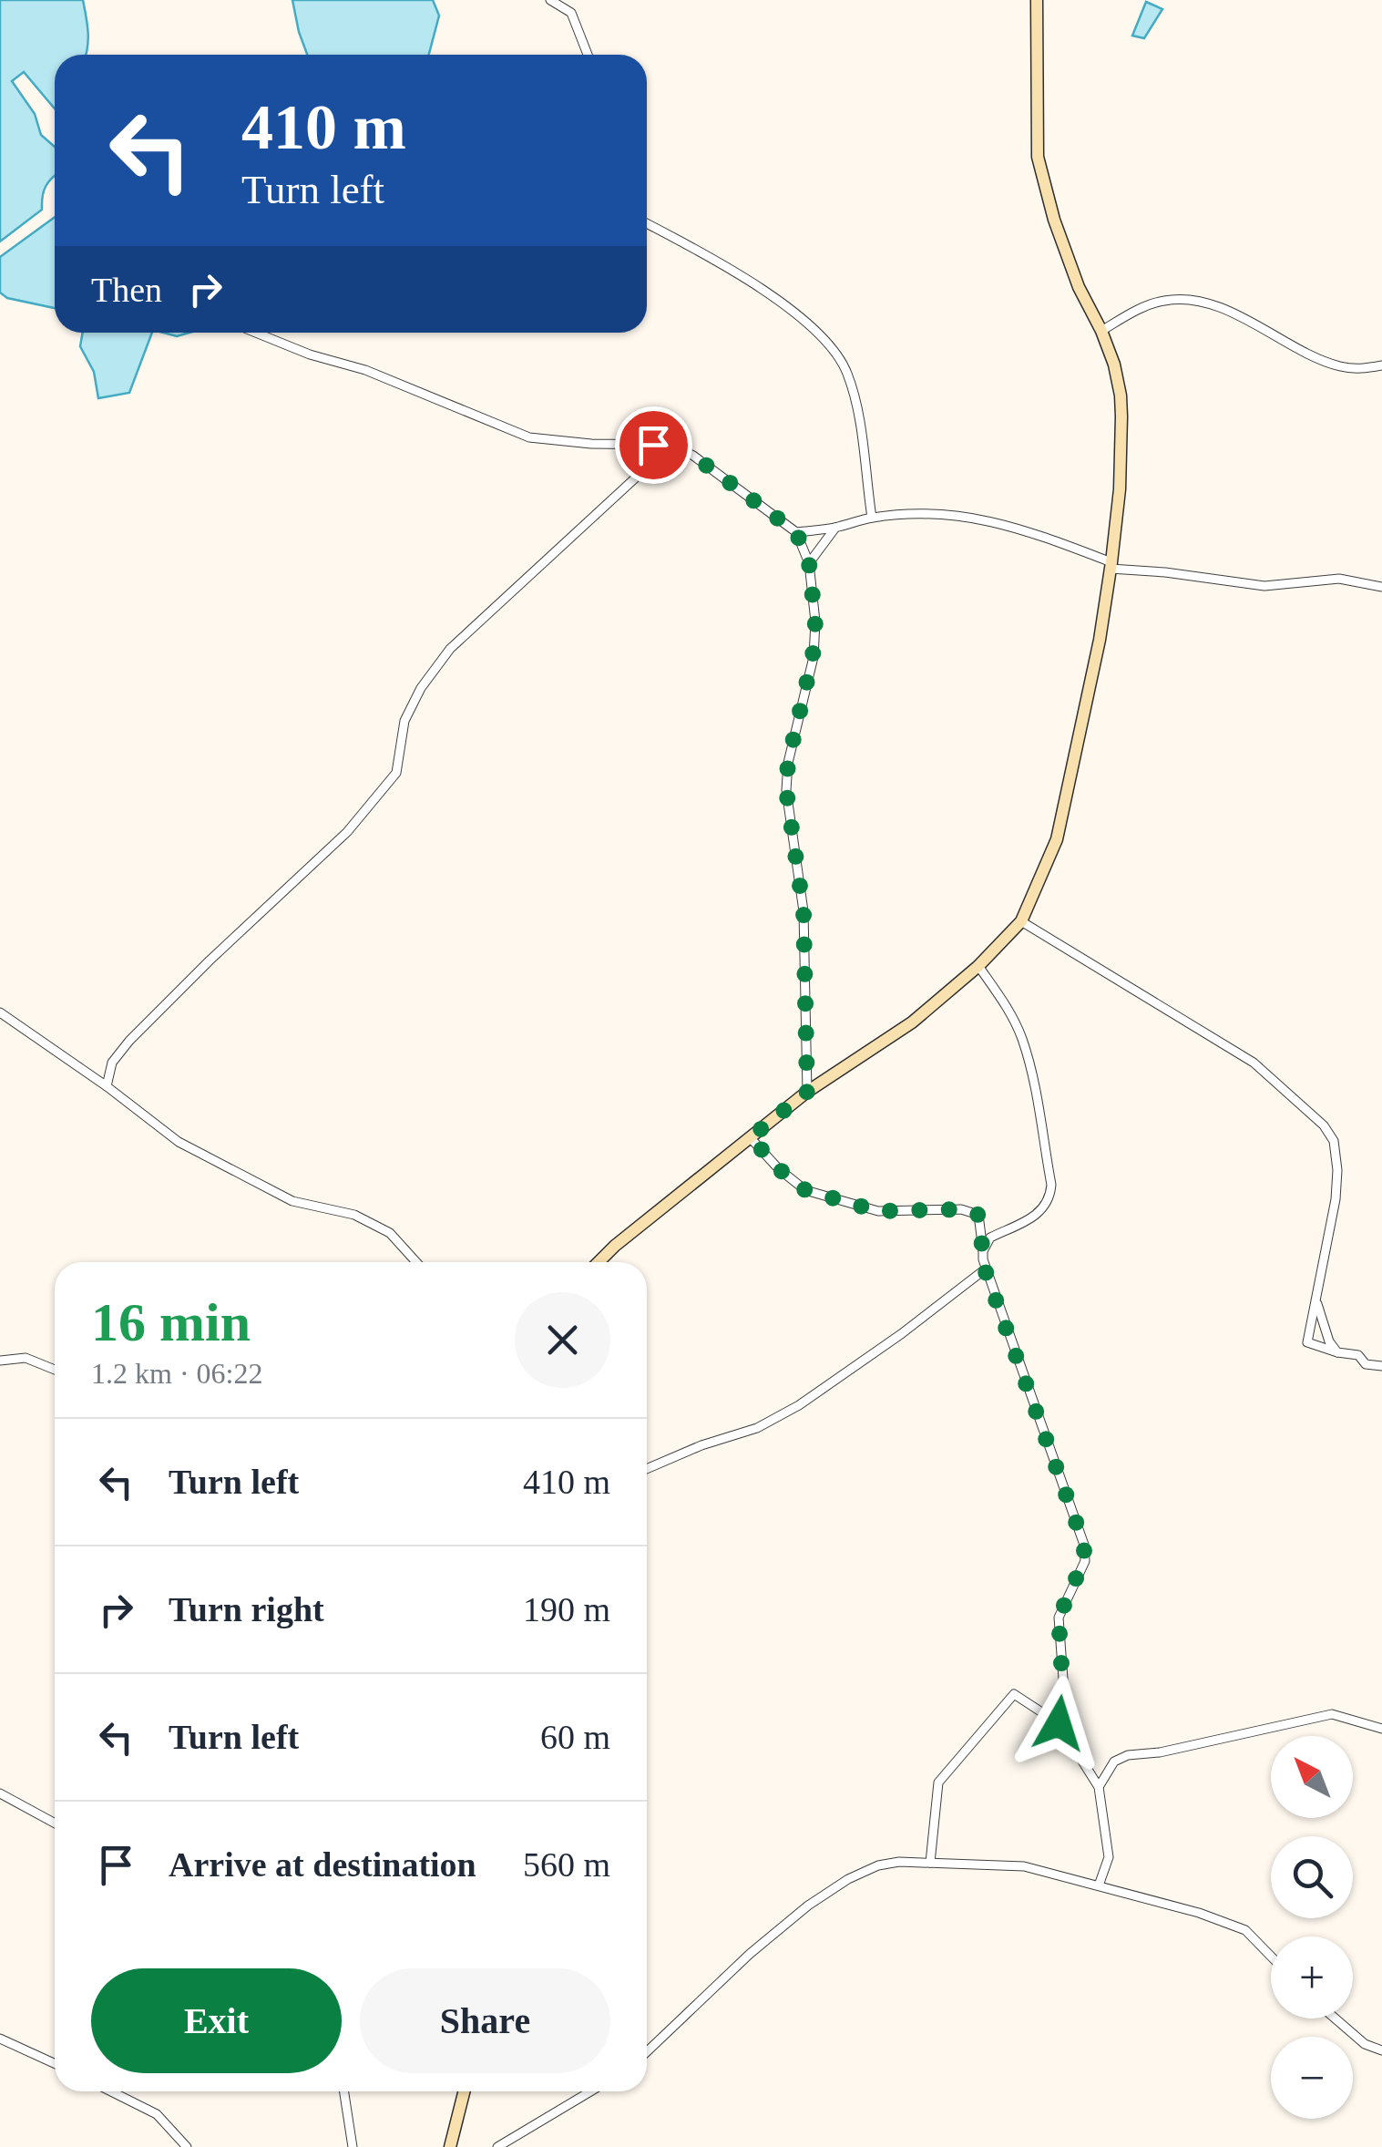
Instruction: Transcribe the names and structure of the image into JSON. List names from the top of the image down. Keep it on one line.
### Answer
{"north":"top left","page":{"turn":["410 m","Turn left"],"then":"Then","heading":["16 min","1.2 km · 06:22"],"list":[{"name":"Turn left","value":"410 m"},{"name":"Turn right","value":"190 m"},{"name":"Turn left","value":"60 m"},{"name":"Arrive at destination","value":"560 m"}],"map_buttons":["+","−"],"buttons":["Exit","Share"]}}
